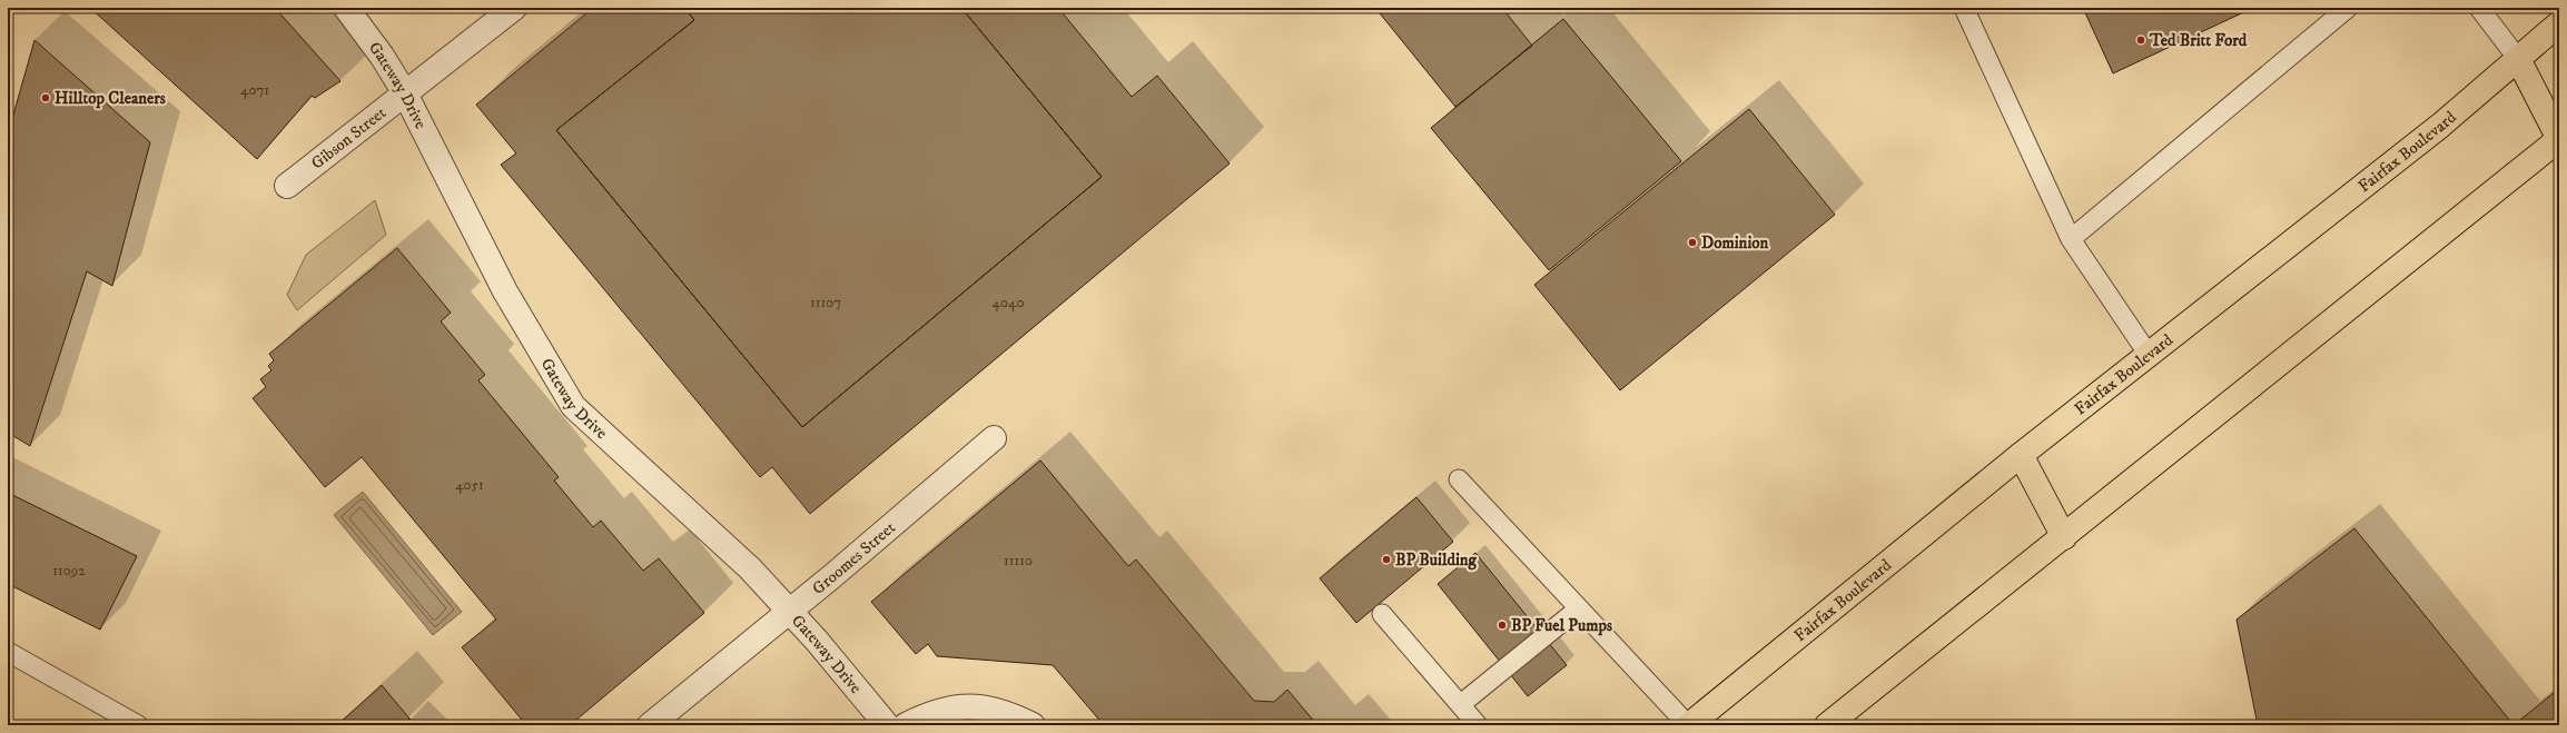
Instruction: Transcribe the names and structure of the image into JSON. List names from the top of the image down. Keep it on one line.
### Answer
{"streets":{"main road":["Fairfax Boulevard"],"street":["Gateway Drive","Gibson Street","Groomes Street"]},"crossings":[["Gateway Drive","Gibson Street"],["Gateway Drive","Groomes Street"]],"places":["Ted Britt Ford","Hilltop Cleaners","Dominion","BP Building","BP Fuel Pumps"],"house_numbers":["4071","11107","4040","4051","11110","11092"]}
